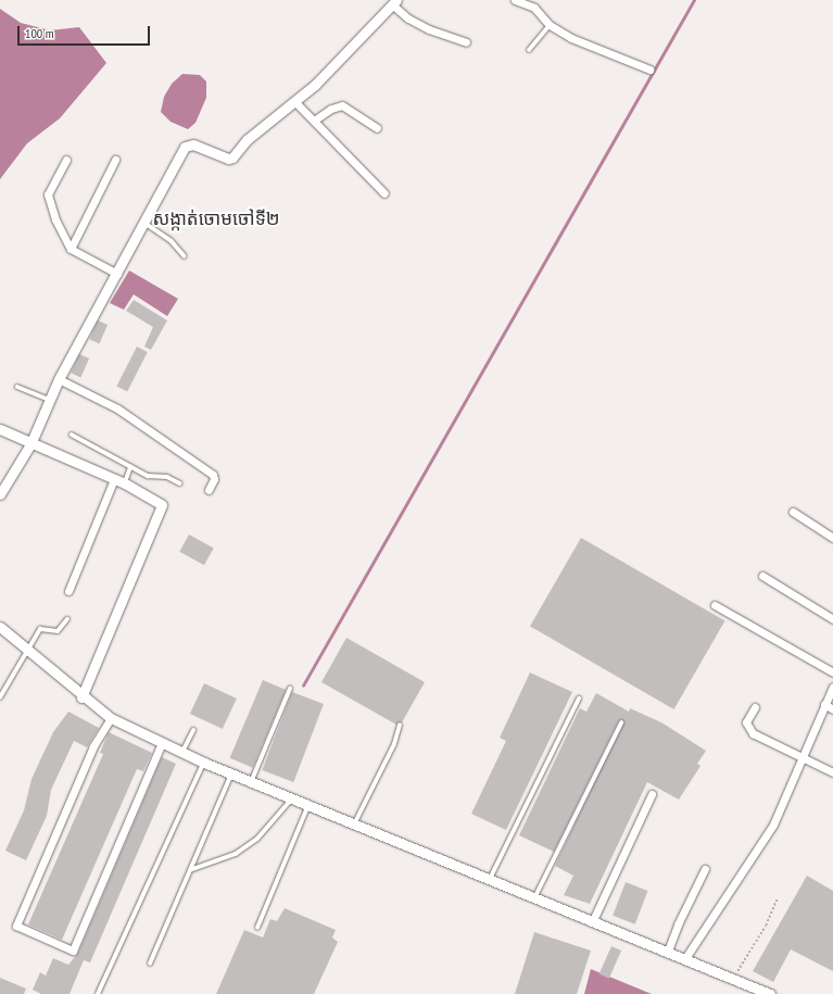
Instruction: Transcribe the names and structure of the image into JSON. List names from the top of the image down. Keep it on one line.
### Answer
{"districts":["សង្កាត់ចោមចៅទី២"],"scale_bar":"100 m"}
